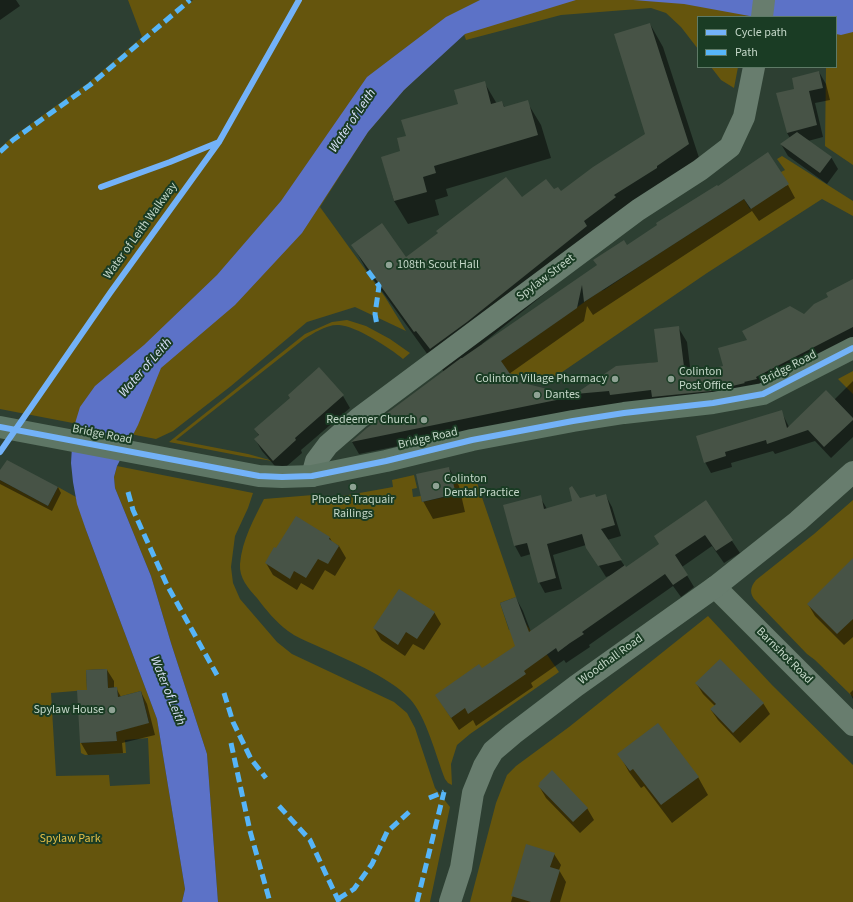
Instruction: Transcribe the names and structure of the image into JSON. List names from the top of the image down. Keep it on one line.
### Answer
{"streets":{"main road":["Bridge Road"],"street":["Spylaw Street","Barnshot Road","Woodhall Road"],"cycle path":["Water of Leith Walkway"]},"crossings":[["Spylaw Street","Bridge Road"],["Barnshot Road","Woodhall Road"]],"water":["Water of Leith"],"parks":["Spylaw Park"],"places":["108th Scout Hall","Colinton Village Pharmacy","Colinton Post Office","Dantes","Redeemer Church","Colinton Dental Practice","Phoebe Traquair Railings","Spylaw House"],"legend":["Cycle path","Path"]}
